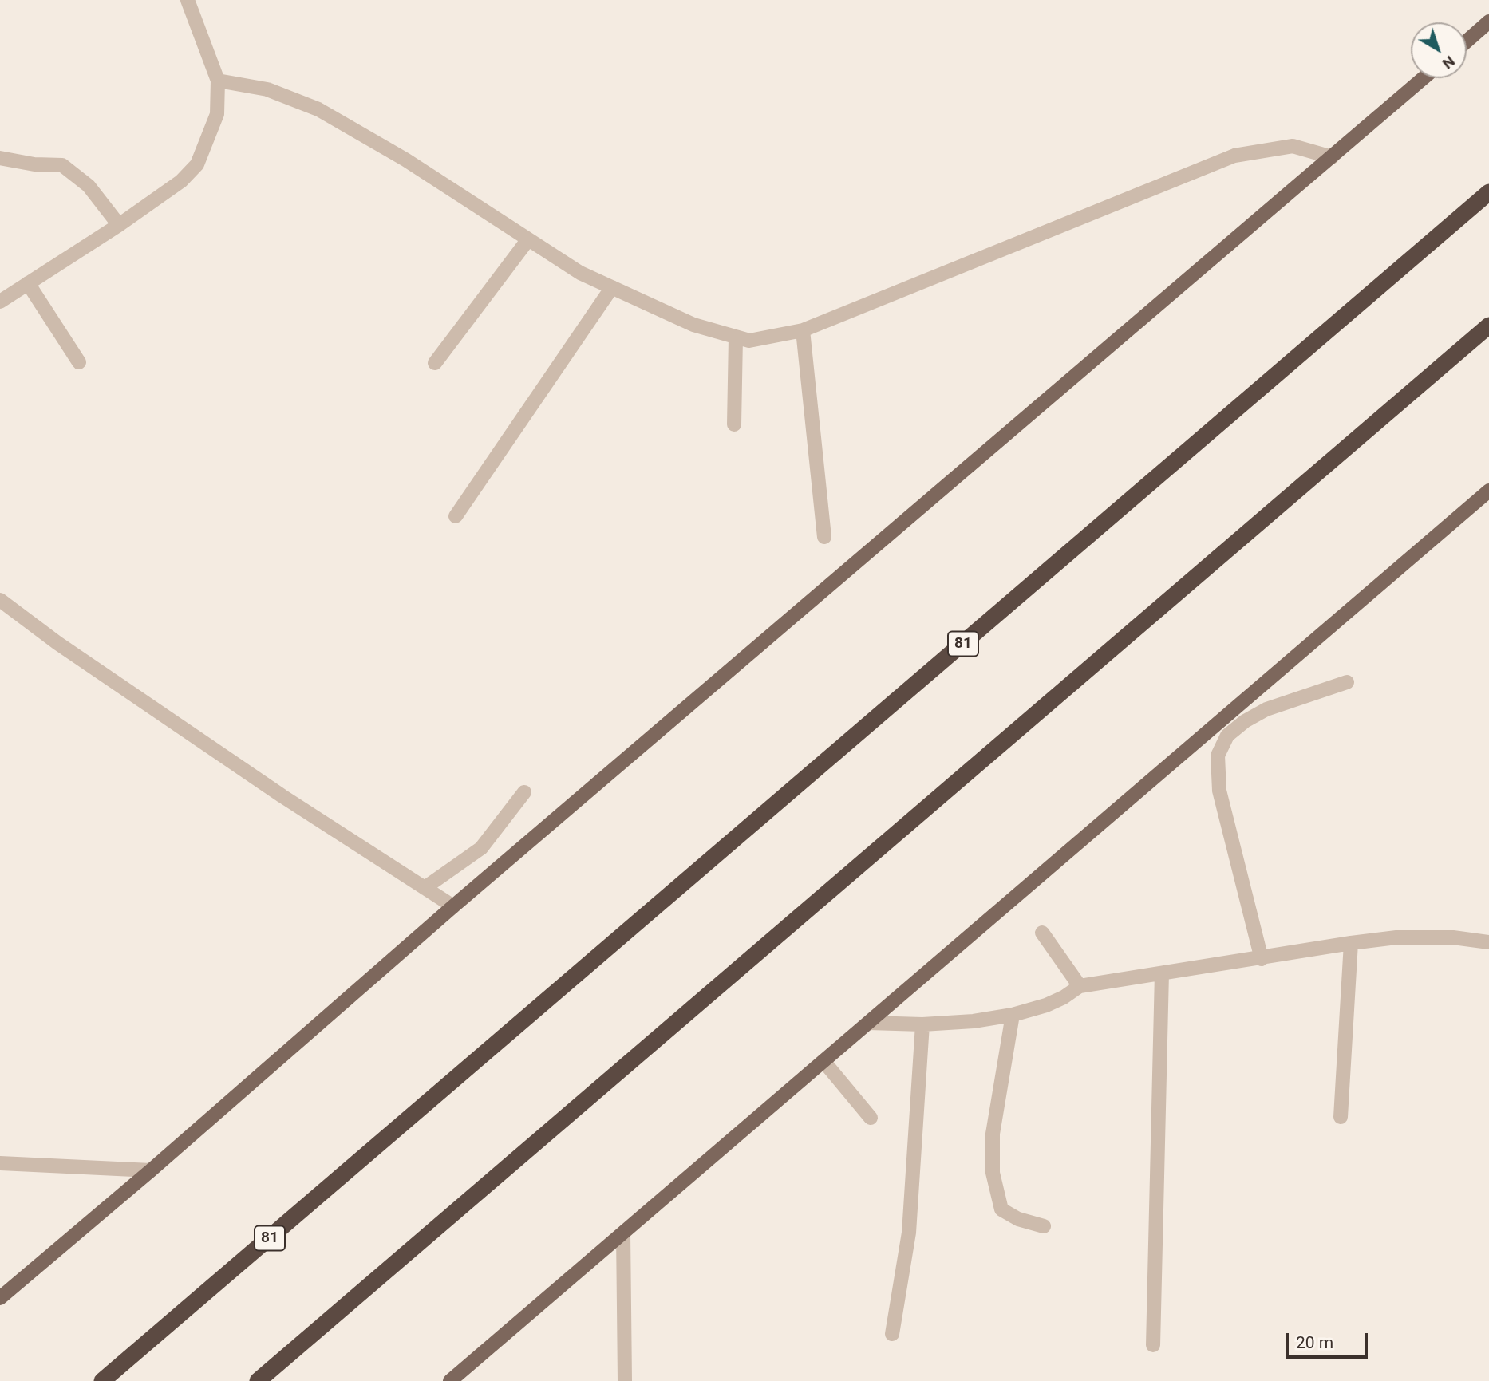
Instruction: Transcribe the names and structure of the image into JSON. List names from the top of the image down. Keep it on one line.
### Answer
{"streets":{"highway":["81"]},"scale_bar":"20 m","north":"bottom right"}
